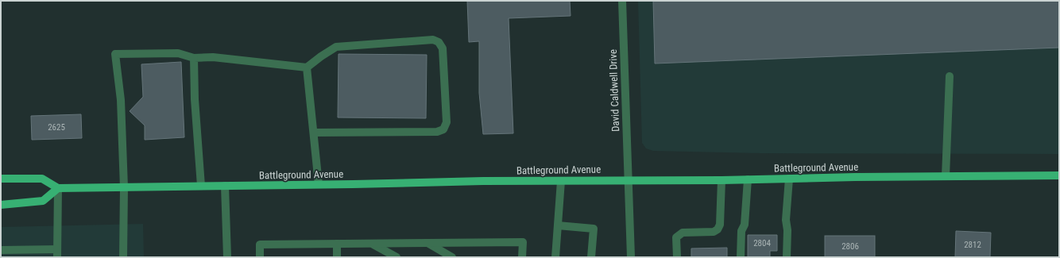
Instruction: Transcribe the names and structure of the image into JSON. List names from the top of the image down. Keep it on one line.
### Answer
{"streets":{"main road":["Battleground Avenue"],"street":["David Caldwell Drive"]},"crossings":[["David Caldwell Drive","Battleground Avenue"]],"house_numbers":["2625","2804","2812","2806"]}
